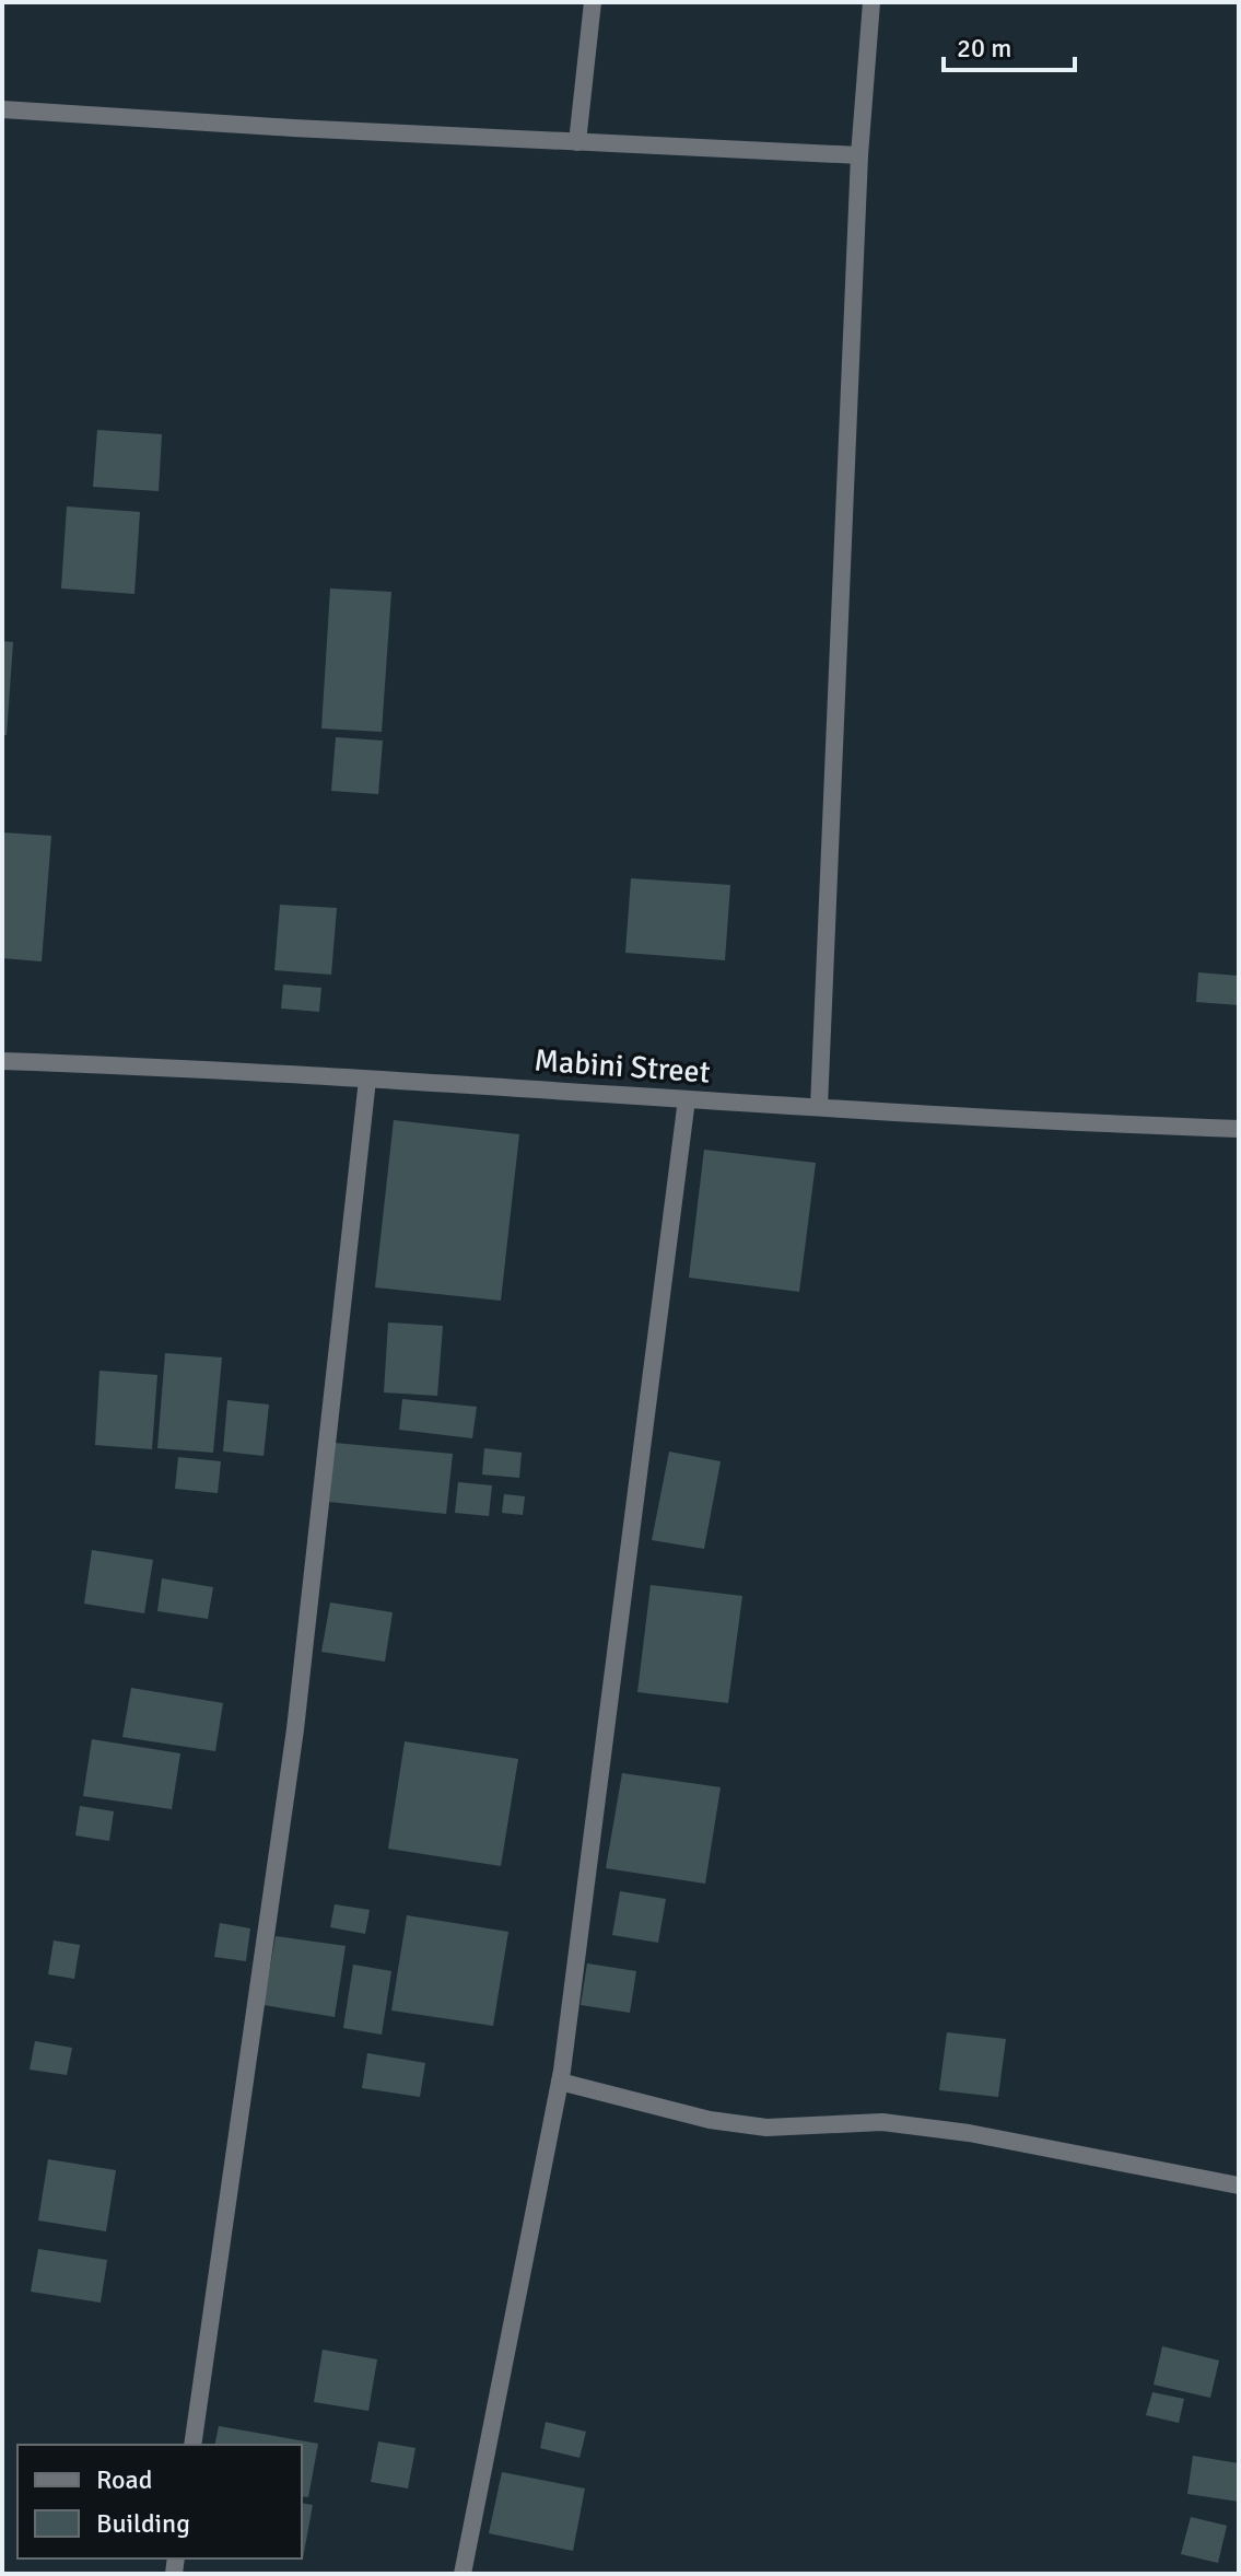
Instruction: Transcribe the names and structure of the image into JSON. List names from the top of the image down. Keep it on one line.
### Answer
{"streets":{"street":["Mabini Street"]},"legend":["Road","Building"],"scale_bar":"20 m"}
